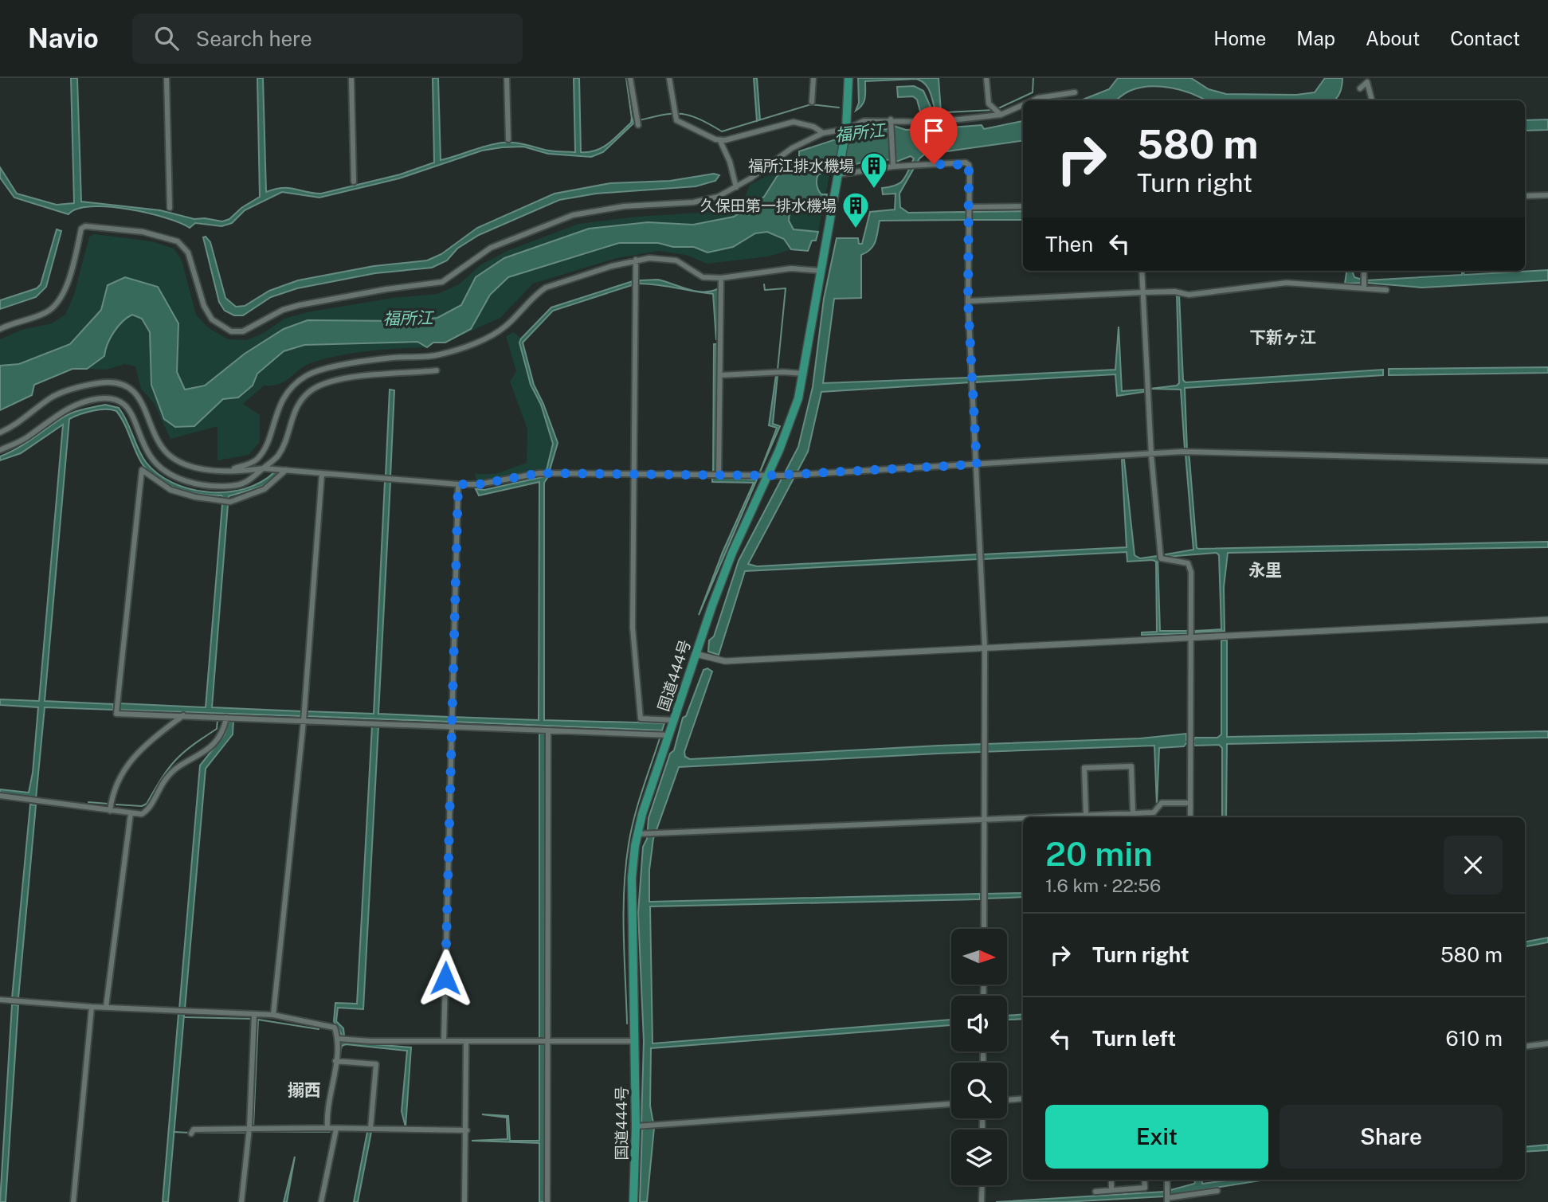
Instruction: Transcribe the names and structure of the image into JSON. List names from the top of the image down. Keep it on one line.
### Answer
{"streets":{"highway":["国道444号"]},"districts":["下新ヶ江","永里","搦西"],"water":["福所江"],"places":{"building":["福所江排水機場","久保田第一排水機場"]},"north":"right","page":{"header":"Navio","search":"Search here","nav":["Home","Map","About","Contact"],"turn":["580 m","Turn right"],"then":"Then","heading":["20 min","1.6 km · 22:56"],"list":[{"name":"Turn right","value":"580 m"},{"name":"Turn left","value":"610 m"}],"buttons":["Exit","Share"]}}
